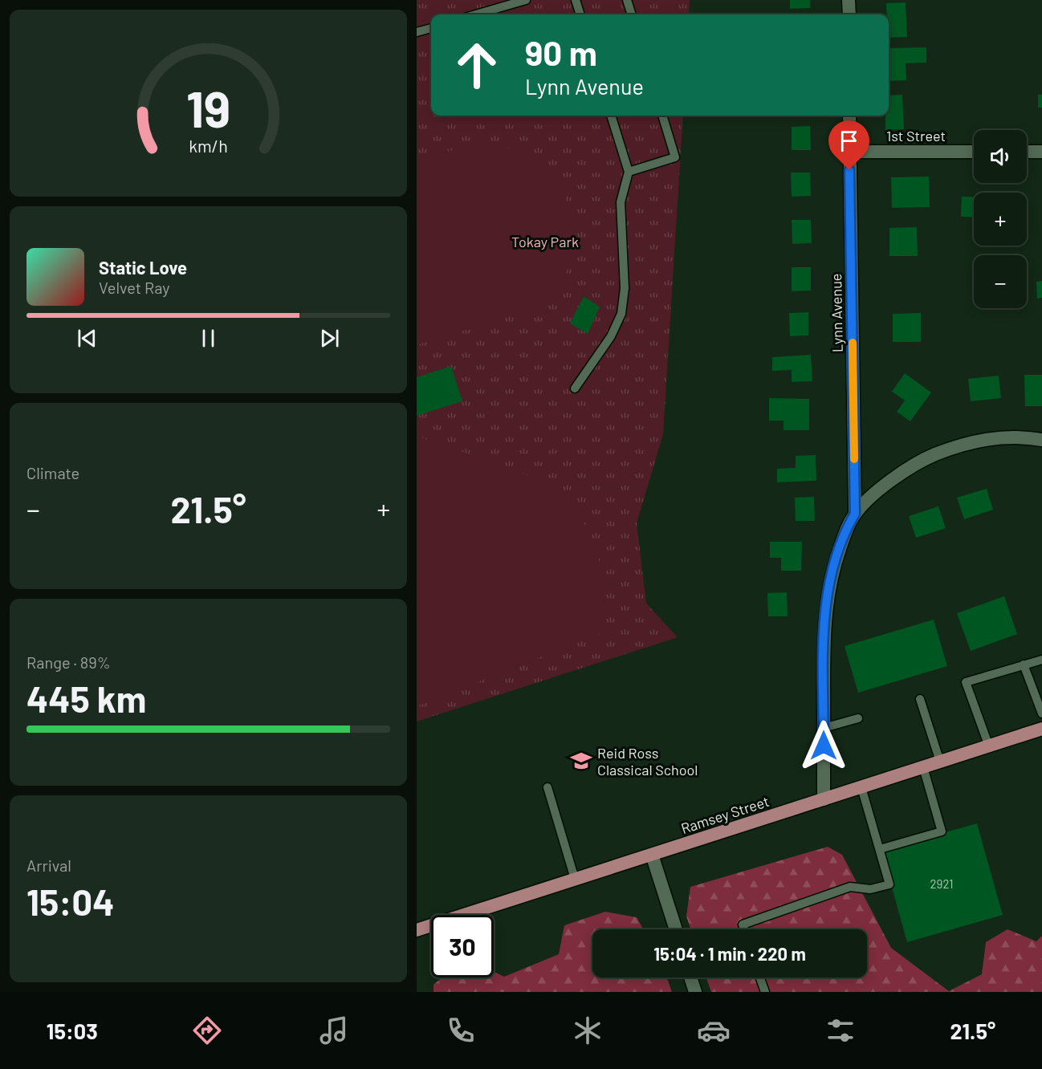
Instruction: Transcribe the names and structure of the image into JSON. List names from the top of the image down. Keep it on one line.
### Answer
{"streets":{"main road":["Ramsey Street"],"street":["1st Street","Lynn Avenue"]},"crossings":[["1st Street","Lynn Avenue"]],"parks":["Tokay Park"],"places":{"school or university":["Reid Ross Classical School"]},"house_numbers":["2921"],"page":{"turn":["90 m","Lynn Avenue"],"map_buttons":["+","−"],"song":["Static Love","Velvet Ray"],"tile":["Climate",["Range · 89%","445 km"],["Arrival","15:04"]],"heat":["−","21.5°","+"],"limit":"30","trip":"15:04 · 1 min · 220 m","tabs":["15:03","21.5°"],"gauge":["19","km/h"]}}
